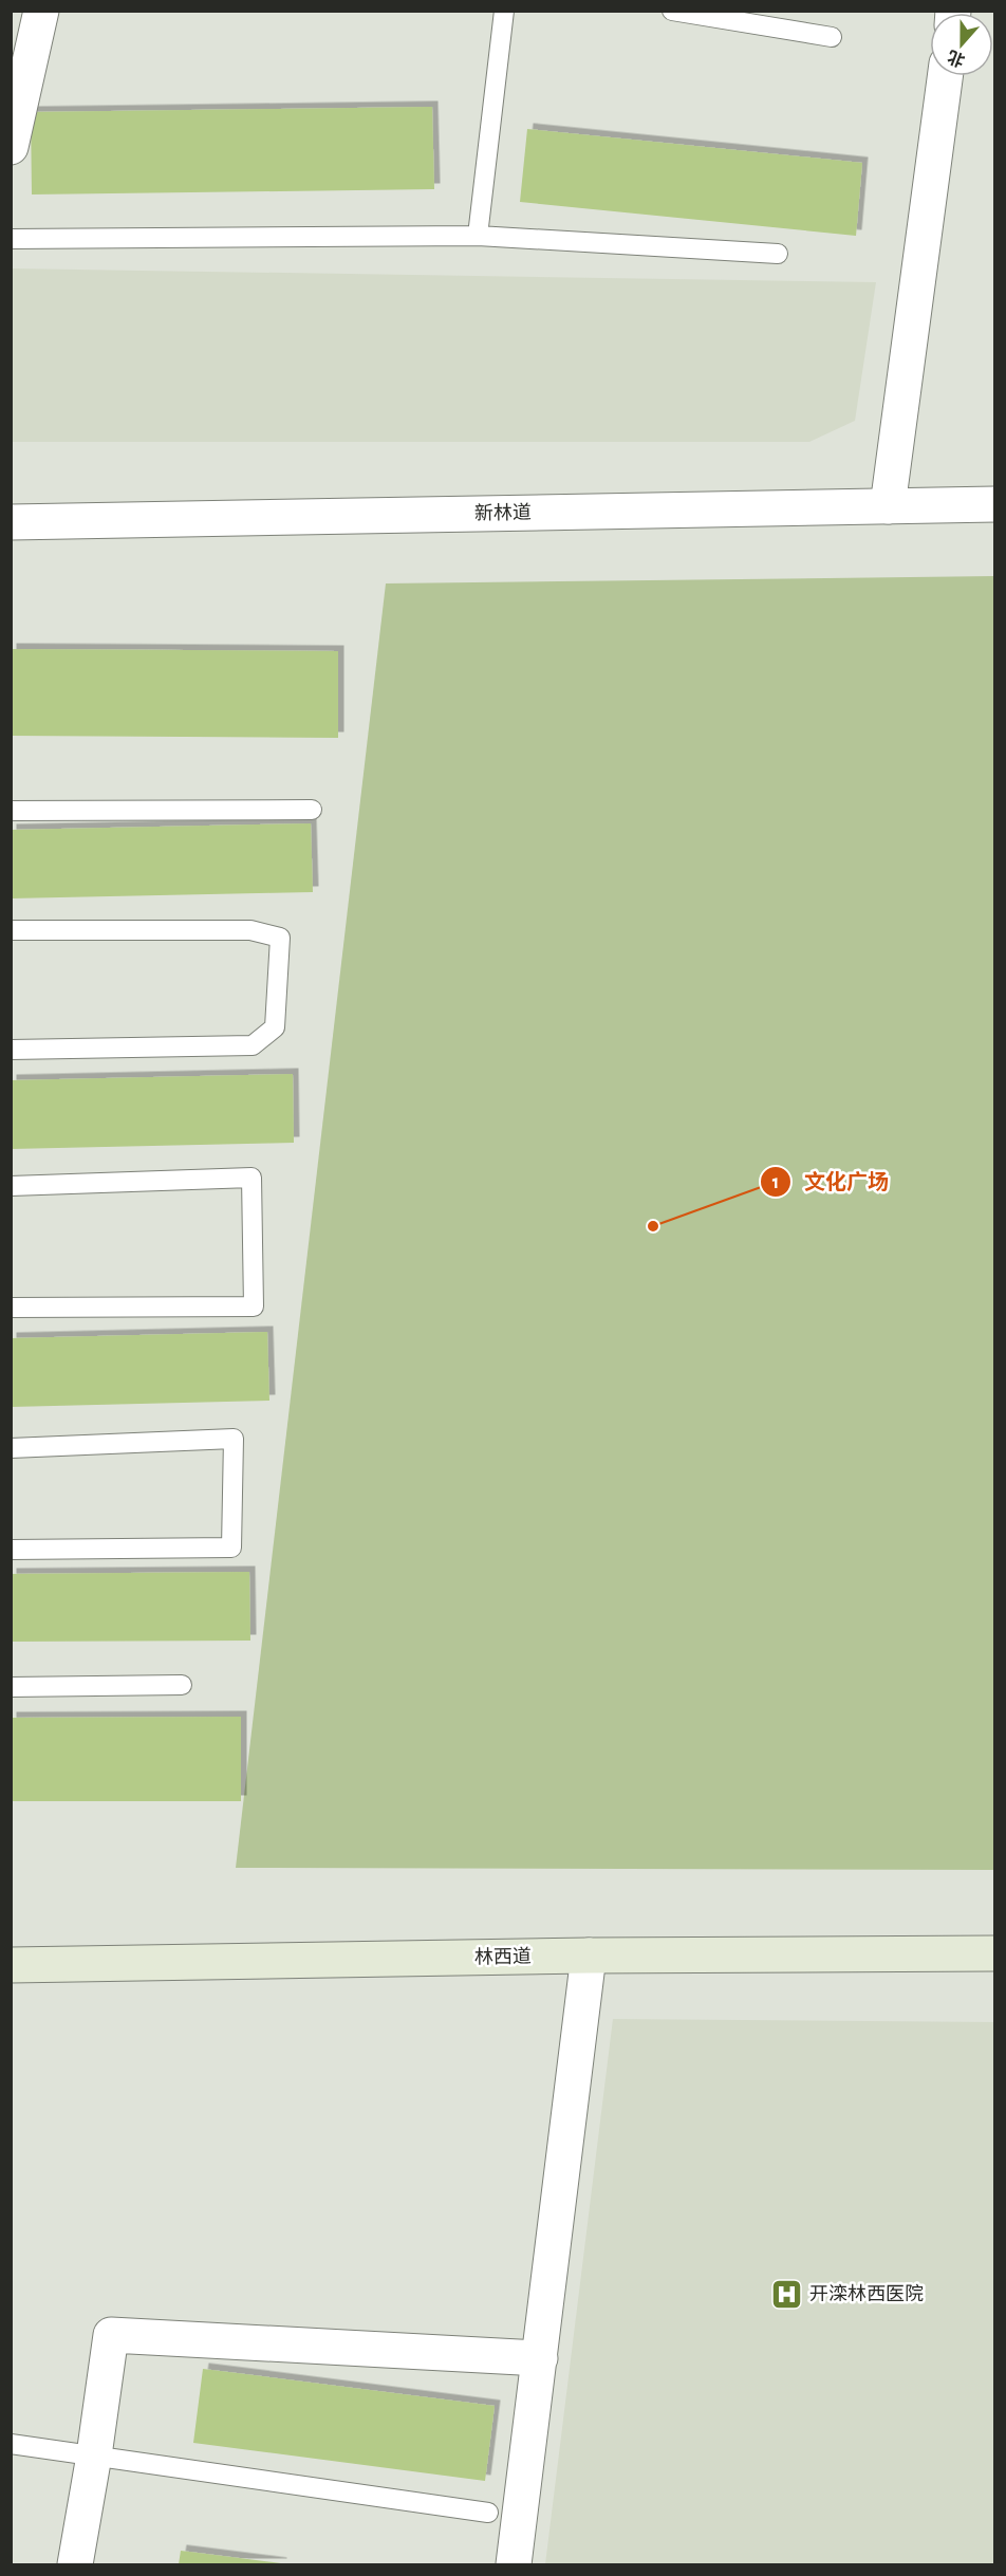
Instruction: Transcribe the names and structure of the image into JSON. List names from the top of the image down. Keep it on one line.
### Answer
{"streets":{"main road":["林西道"],"street":["新林道"]},"places":{"other":["文化广场"],"hospital":["开滦林西医院"]},"north":"bottom"}
